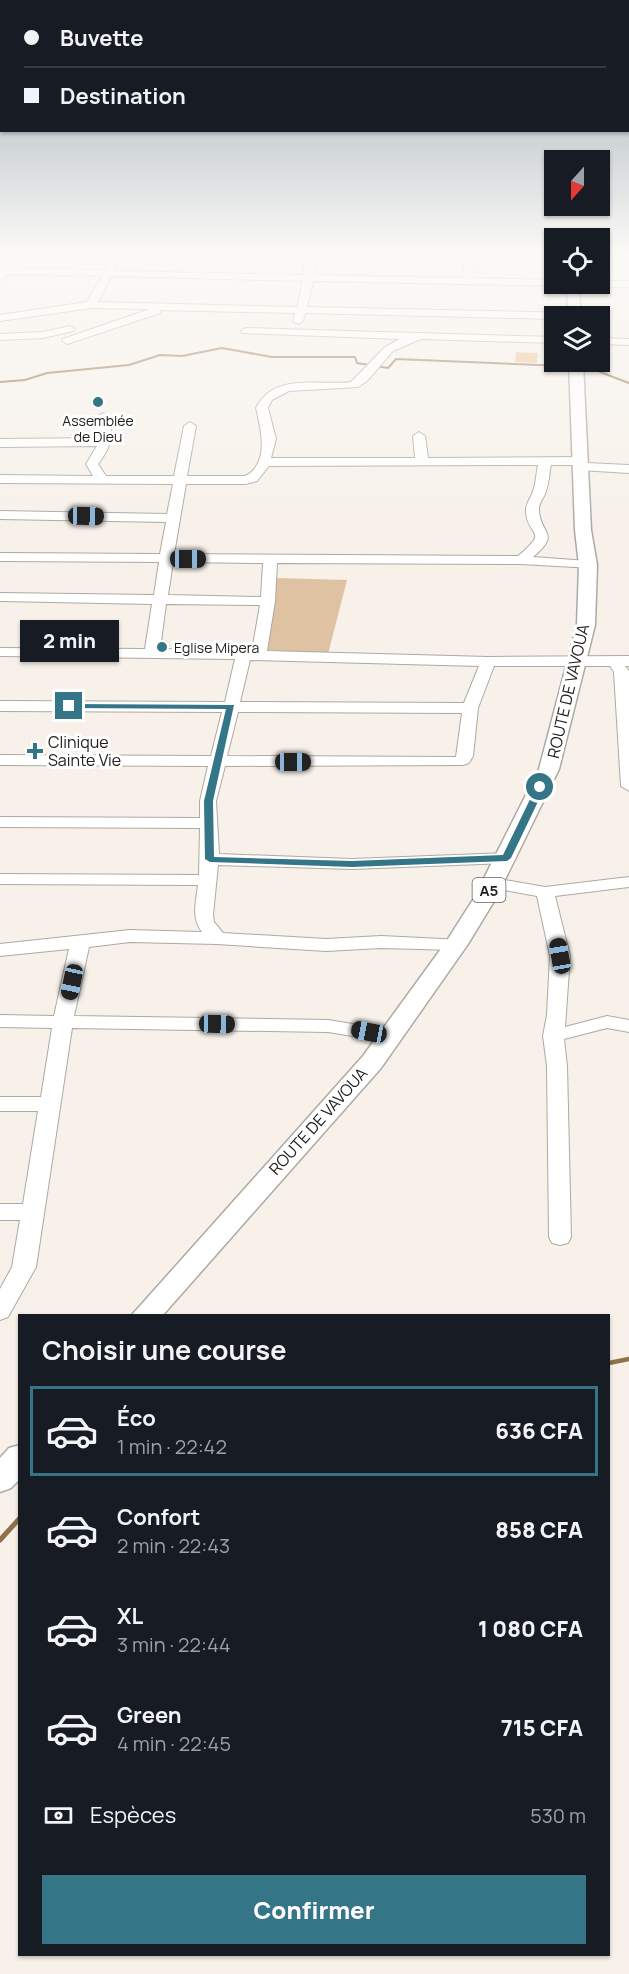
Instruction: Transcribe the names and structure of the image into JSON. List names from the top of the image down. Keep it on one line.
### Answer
{"streets":{"main road":["ROUTE DE VAVOUA","A5"]},"places":{"other":["Assemblée de Dieu","Eglise Mipera"],"health":["Clinique Sainte Vie"]},"north":"bottom","page":{"banner":["Buvette","Destination"],"bubble":"2 min","heading":"Choisir une course","list":[{"name":"Éco","note":"1 min · 22:42","value":"636 CFA"},{"name":"Confort","note":"2 min · 22:43","value":"858 CFA"},{"name":"XL","note":"3 min · 22:44","value":"1 080 CFA"},{"name":"Green","note":"4 min · 22:45","value":"715 CFA"}],"pay":["Espèces","530 m"],"buttons":"Confirmer"}}
